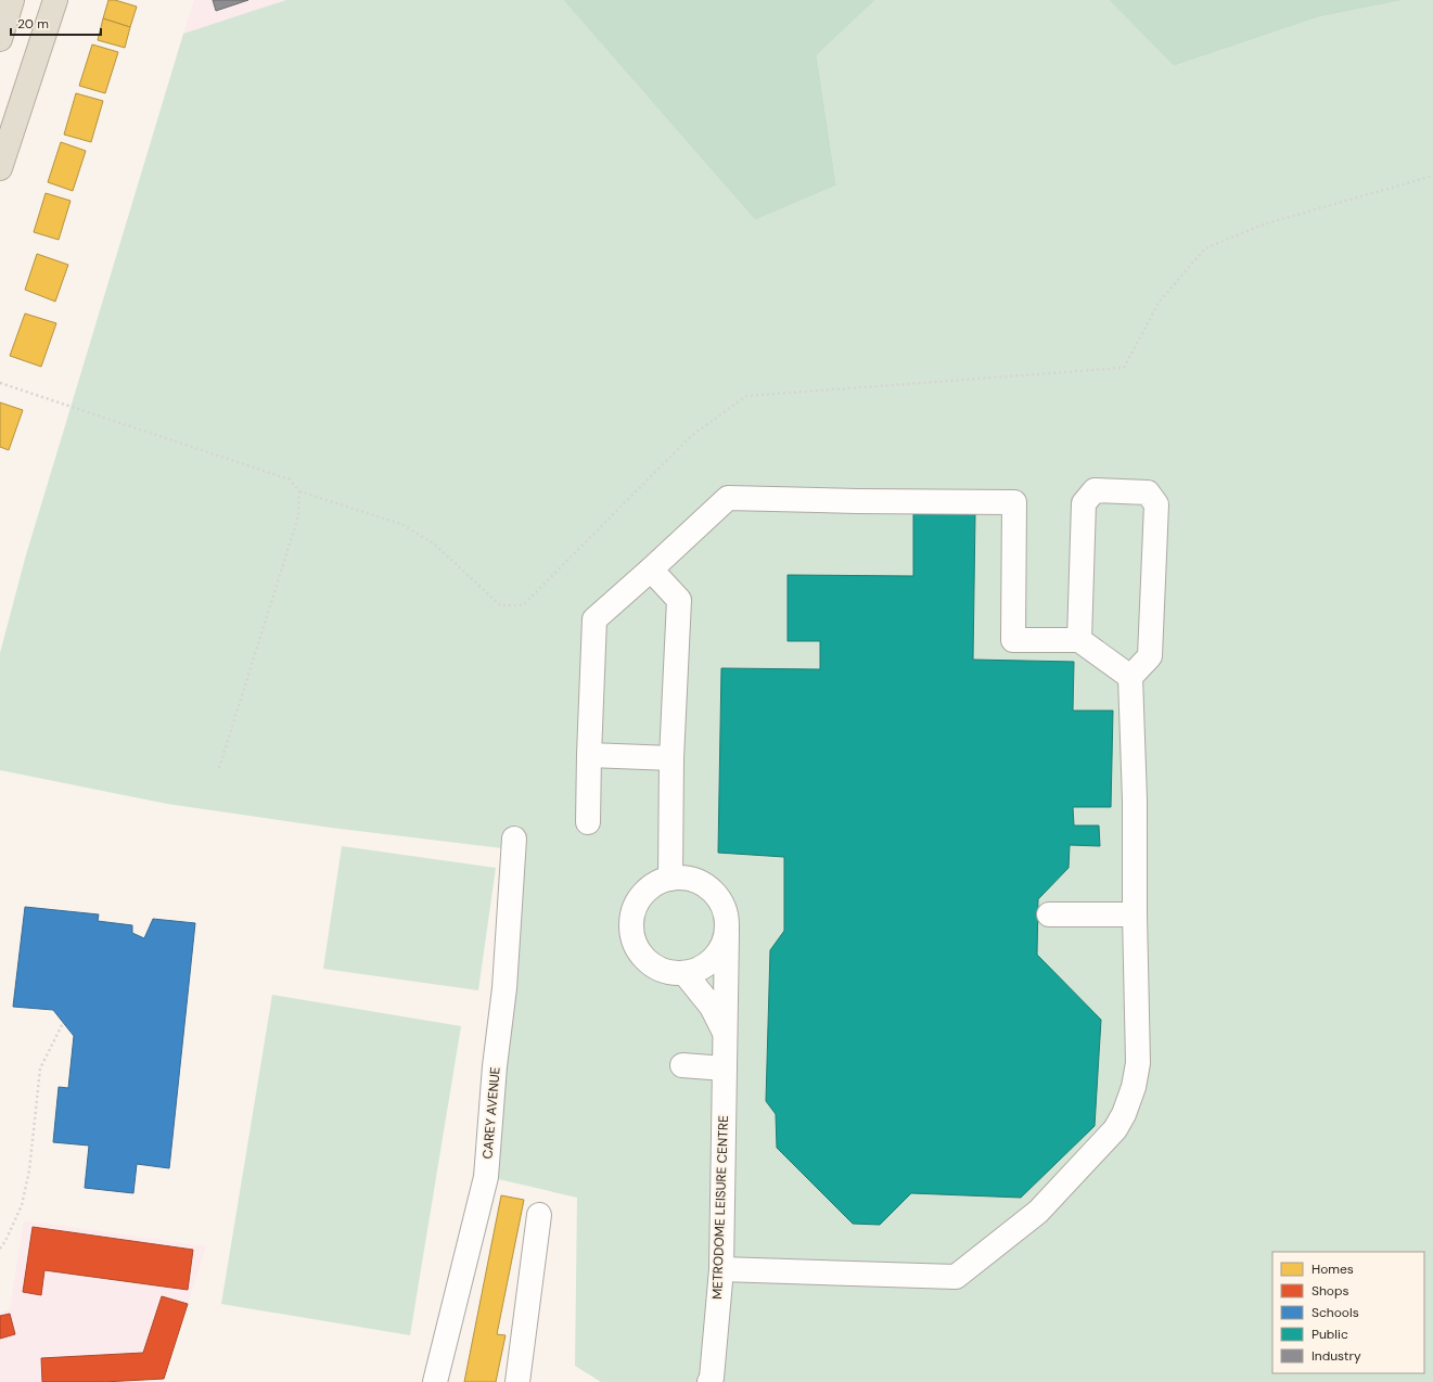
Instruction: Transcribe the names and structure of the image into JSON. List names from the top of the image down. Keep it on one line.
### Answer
{"streets":{"street":["CAREY AVENUE","METRODOME LEISURE CENTRE"]},"legend":["Homes","Shops","Schools","Public","Industry"],"scale_bar":"20 m"}
